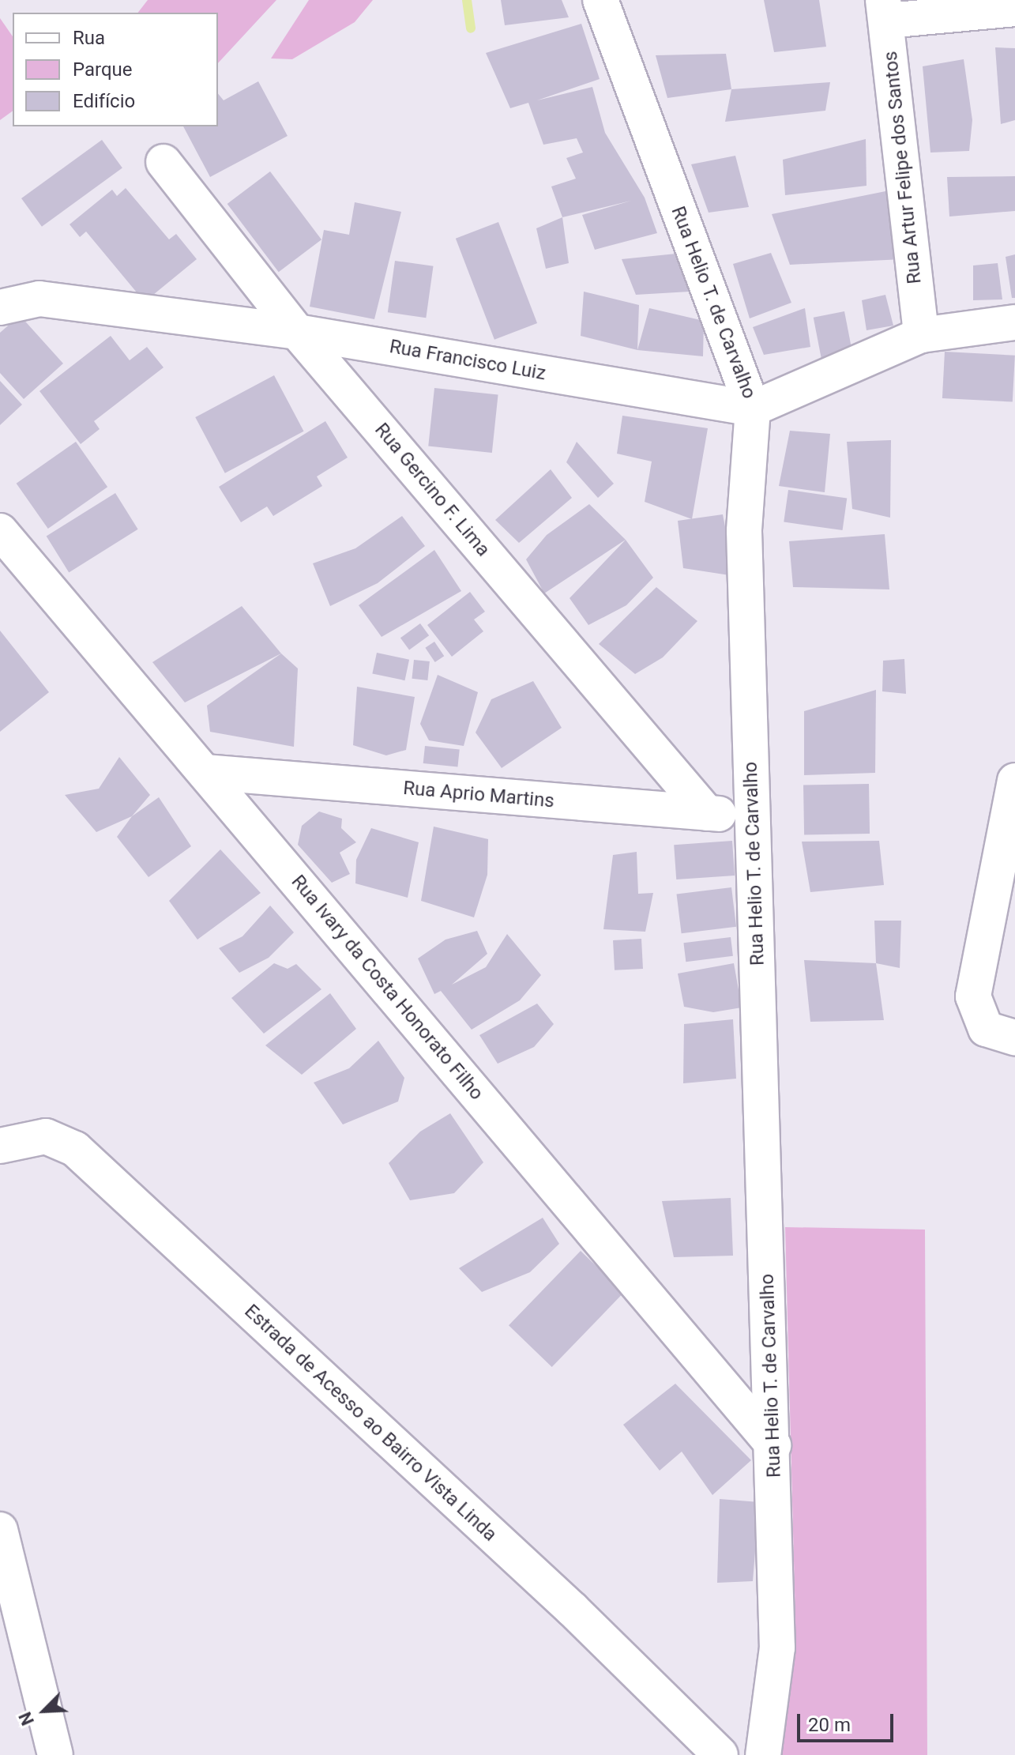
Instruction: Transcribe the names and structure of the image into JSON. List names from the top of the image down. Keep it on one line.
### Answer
{"streets":{"street":["Rua Artur Felipe dos Santos","Rua Helio T. de Carvalho","Rua Francisco Luiz","Rua Gercino F. Lima","Rua Aprio Martins","Rua Ivary da Costa Honorato Filho","Estrada de Acesso ao Bairro Vista Linda"]},"crossings":[["Rua Helio T. de Carvalho","Rua Francisco Luiz"],["Rua Helio T. de Carvalho","Rua Aprio Martins"],["Rua Helio T. de Carvalho","Rua Ivary da Costa Honorato Filho"],["Rua Francisco Luiz","Rua Gercino F. Lima"],["Rua Gercino F. Lima","Rua Aprio Martins"],["Rua Aprio Martins","Rua Ivary da Costa Honorato Filho"]],"legend":["Rua","Parque","Edifício"],"scale_bar":"20 m","north":"bottom left"}
